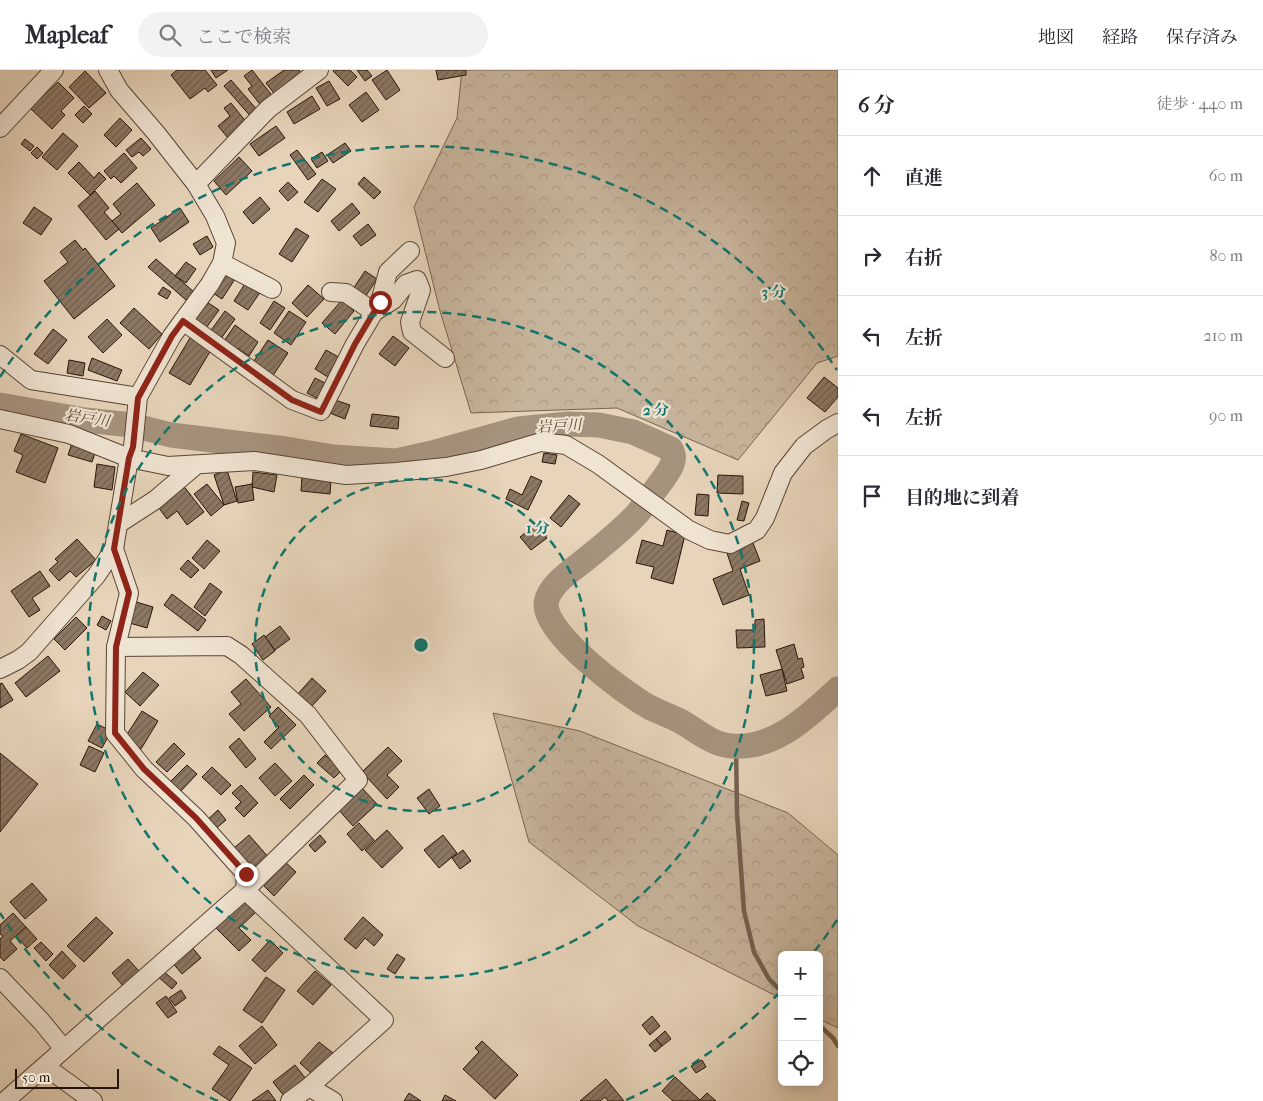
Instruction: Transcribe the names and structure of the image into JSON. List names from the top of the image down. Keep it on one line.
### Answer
{"water":["岩戸川"],"scale_bar":"50 m","page":{"header":"Mapleaf","search":"ここで検索","nav":["地図","経路","保存済み"],"heading":["6 分","徒歩 · 440 m"],"list":[["直進","60 m"],["右折","80 m"],["左折","210 m"],["左折","90 m"],"目的地に到着"],"map_buttons":["+","−"],"scale":"50 m"},"rings":["3 分","2 分","1 分"]}
